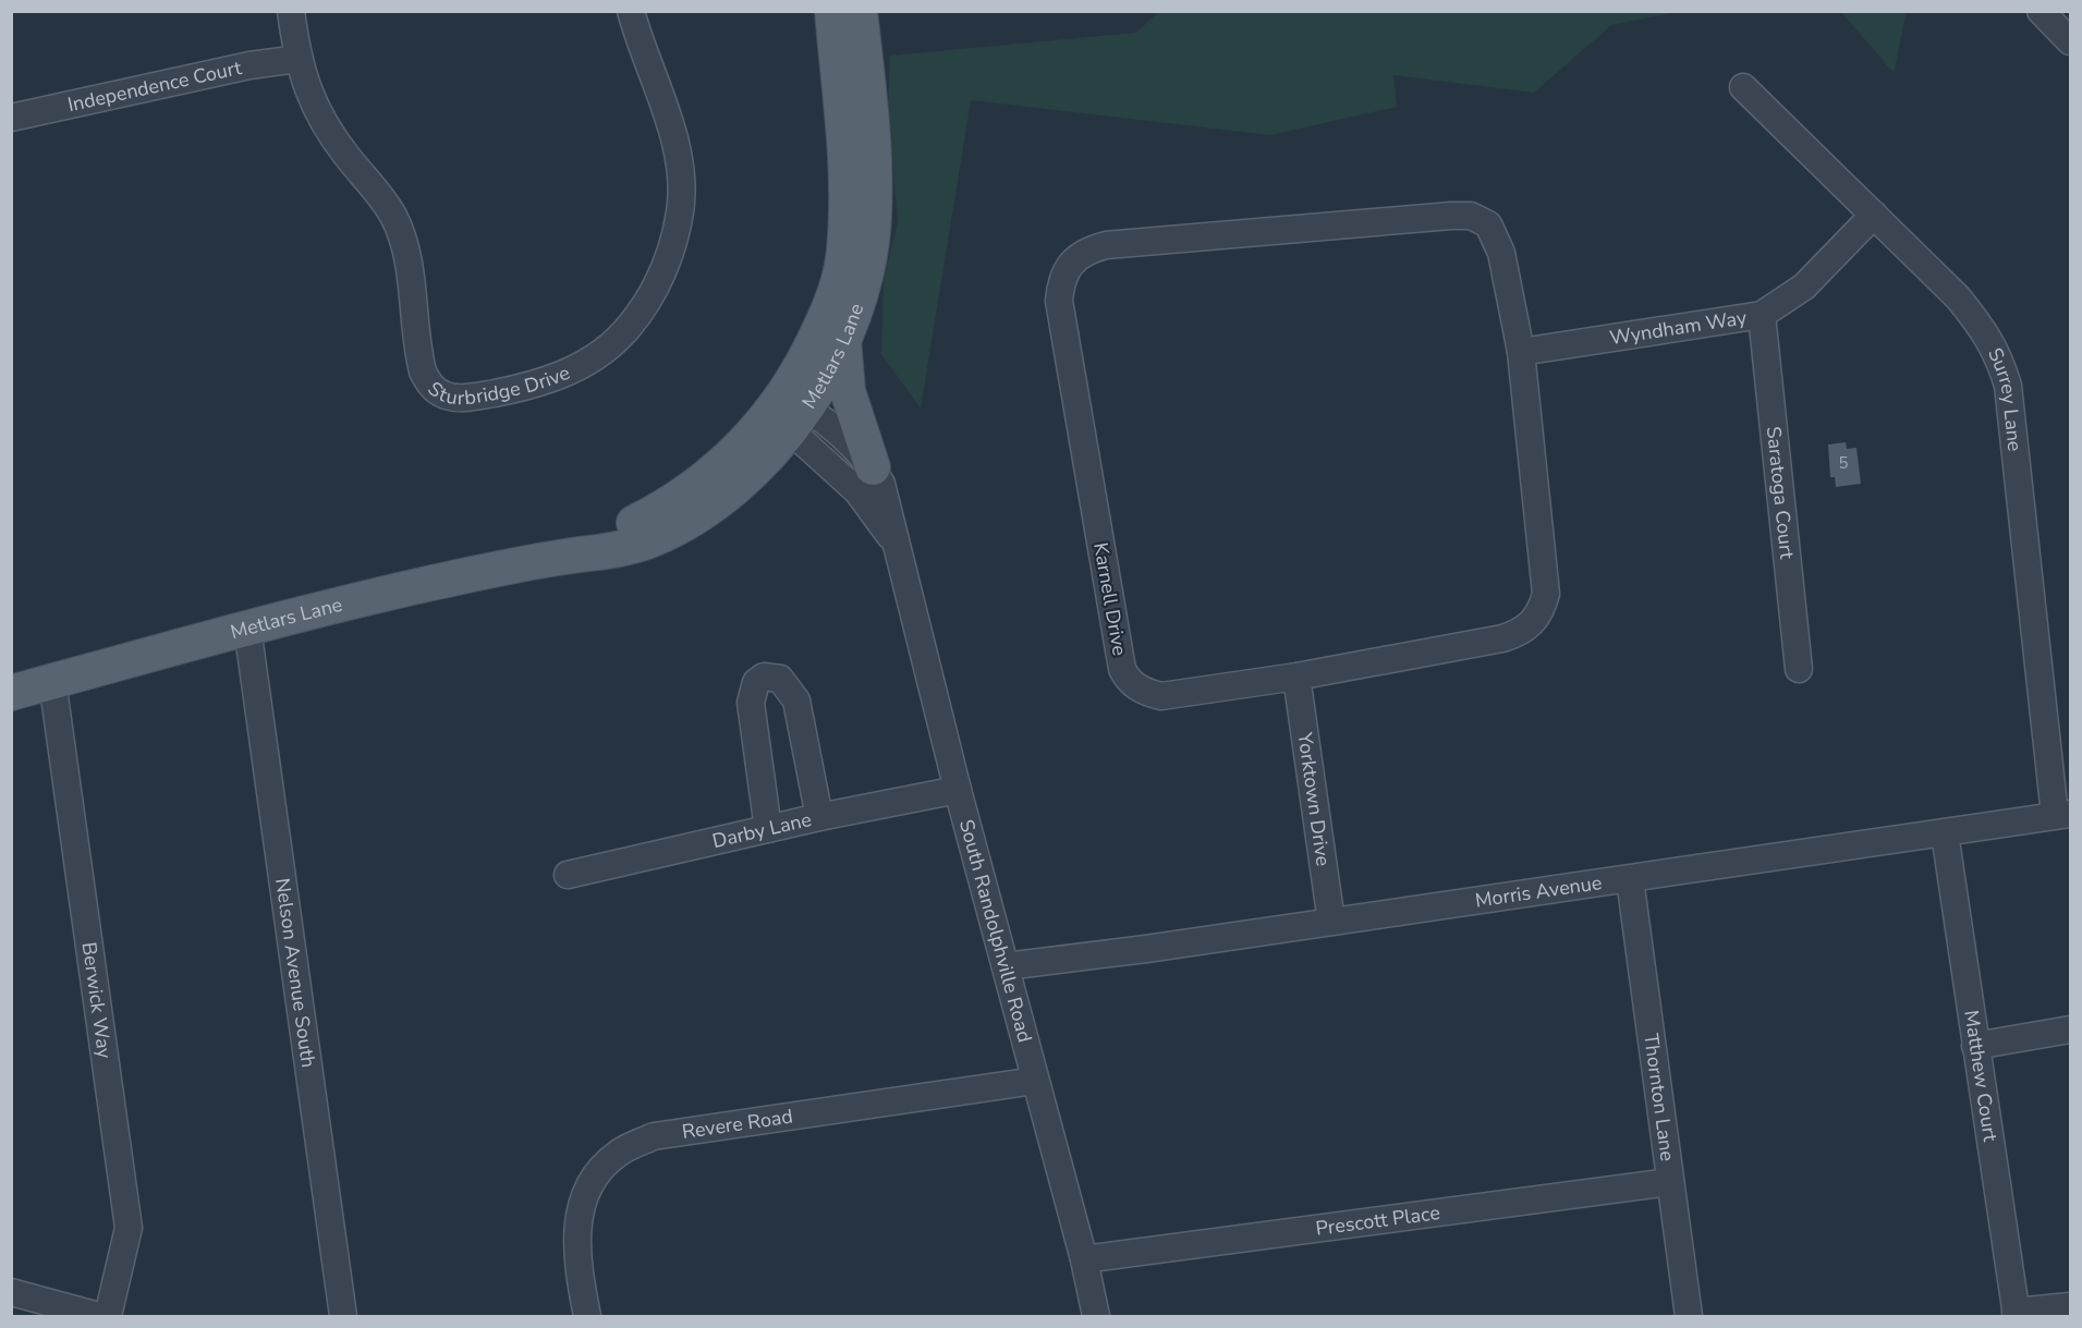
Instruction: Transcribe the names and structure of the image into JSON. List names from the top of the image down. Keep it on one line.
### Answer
{"streets":{"main road":["Metlars Lane"],"street":["Independence Court","Wyndham Way","Sturbridge Drive","Surrey Lane","Saratoga Court","Karnell Drive","Yorktown Drive","Darby Lane","Morris Avenue","South Randolphville Road","Nelson Avenue South","Berwick Way","Matthew Court","Thornton Lane","Revere Road","Prescott Place"]},"crossings":[["Independence Court","Sturbridge Drive"],["Wyndham Way","Surrey Lane"],["Wyndham Way","Saratoga Court"],["Wyndham Way","Karnell Drive"],["Metlars Lane","South Randolphville Road"],["Metlars Lane","Nelson Avenue South"],["Metlars Lane","Berwick Way"],["Surrey Lane","Morris Avenue"],["Karnell Drive","Yorktown Drive"],["Yorktown Drive","Morris Avenue"],["Darby Lane","South Randolphville Road"],["Morris Avenue","South Randolphville Road"],["Morris Avenue","Matthew Court"],["Morris Avenue","Thornton Lane"],["South Randolphville Road","Revere Road"],["South Randolphville Road","Prescott Place"],["Thornton Lane","Prescott Place"]],"house_numbers":["5"]}
